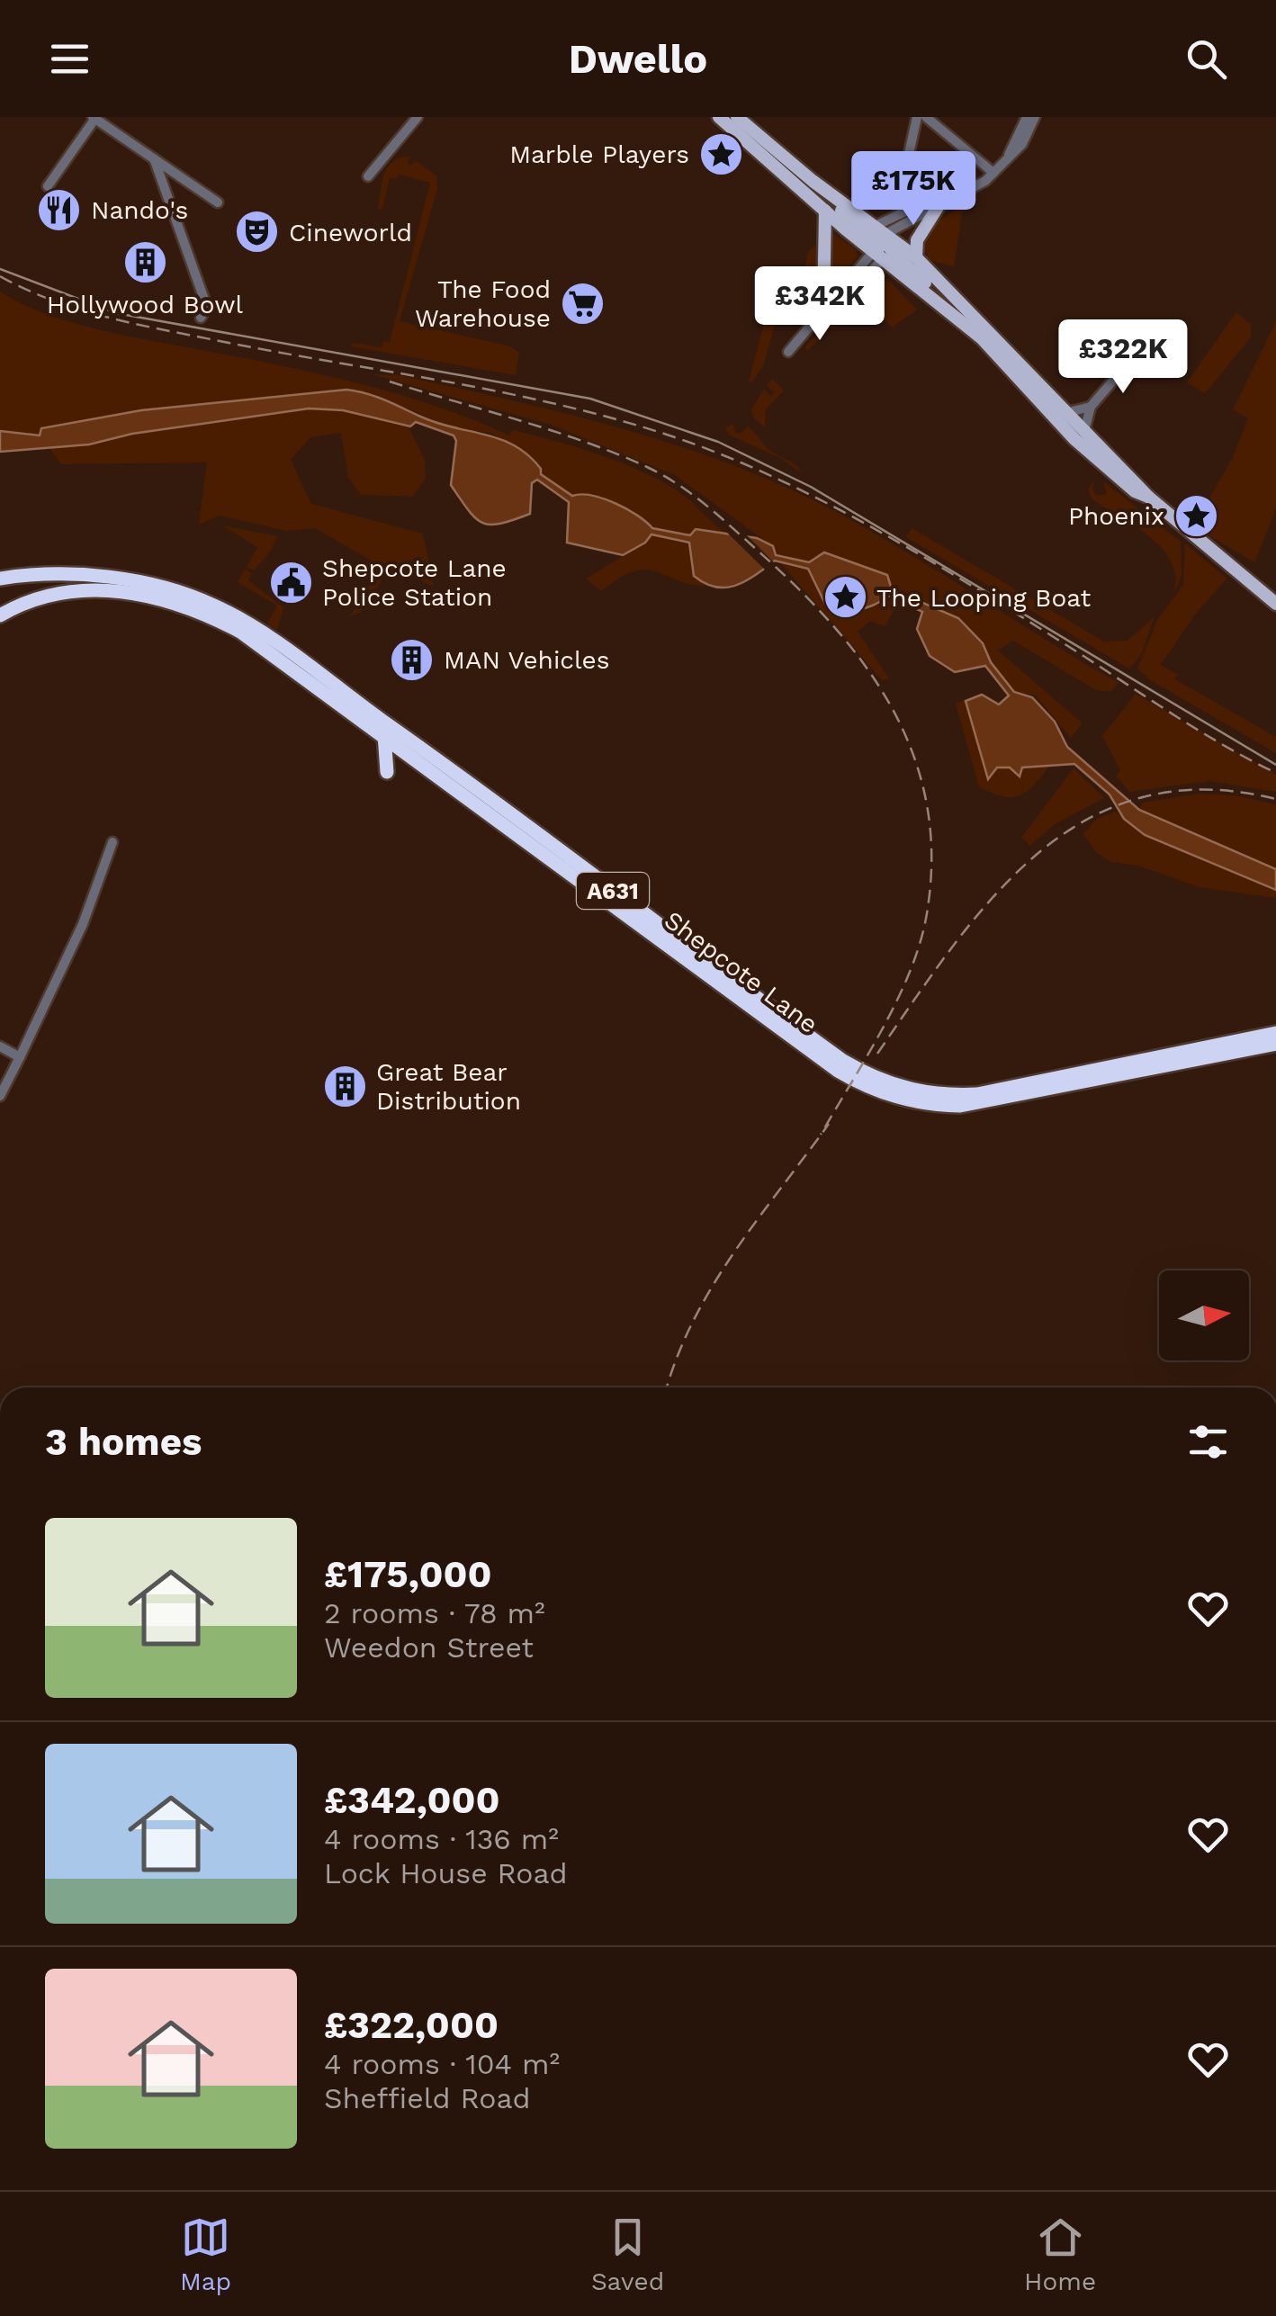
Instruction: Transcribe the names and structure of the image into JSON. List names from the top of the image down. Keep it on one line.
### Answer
{"streets":{"highway":["A631","Shepcote Lane"]},"places":{"place":["Marble Players","Phoenix","The Looping Boat"],"restaurant":["Nando's"],"theatre":["Cineworld"],"building":["Hollywood Bowl","MAN Vehicles","Great Bear Distribution"],"supermarket":["The Food Warehouse"],"public building":["Shepcote Lane Police Station"]},"north":"right","page":{"header":"Dwello","price":["£175K","£342K","£322K"],"heading":"3 homes","list":[{"name":"£175,000","note":"2 rooms · 78 m² · Weedon Street"},{"name":"£342,000","note":"4 rooms · 136 m² · Lock House Road"},{"name":"£322,000","note":"4 rooms · 104 m² · Sheffield Road"}],"tabs":["Map","Saved","Home"]}}
